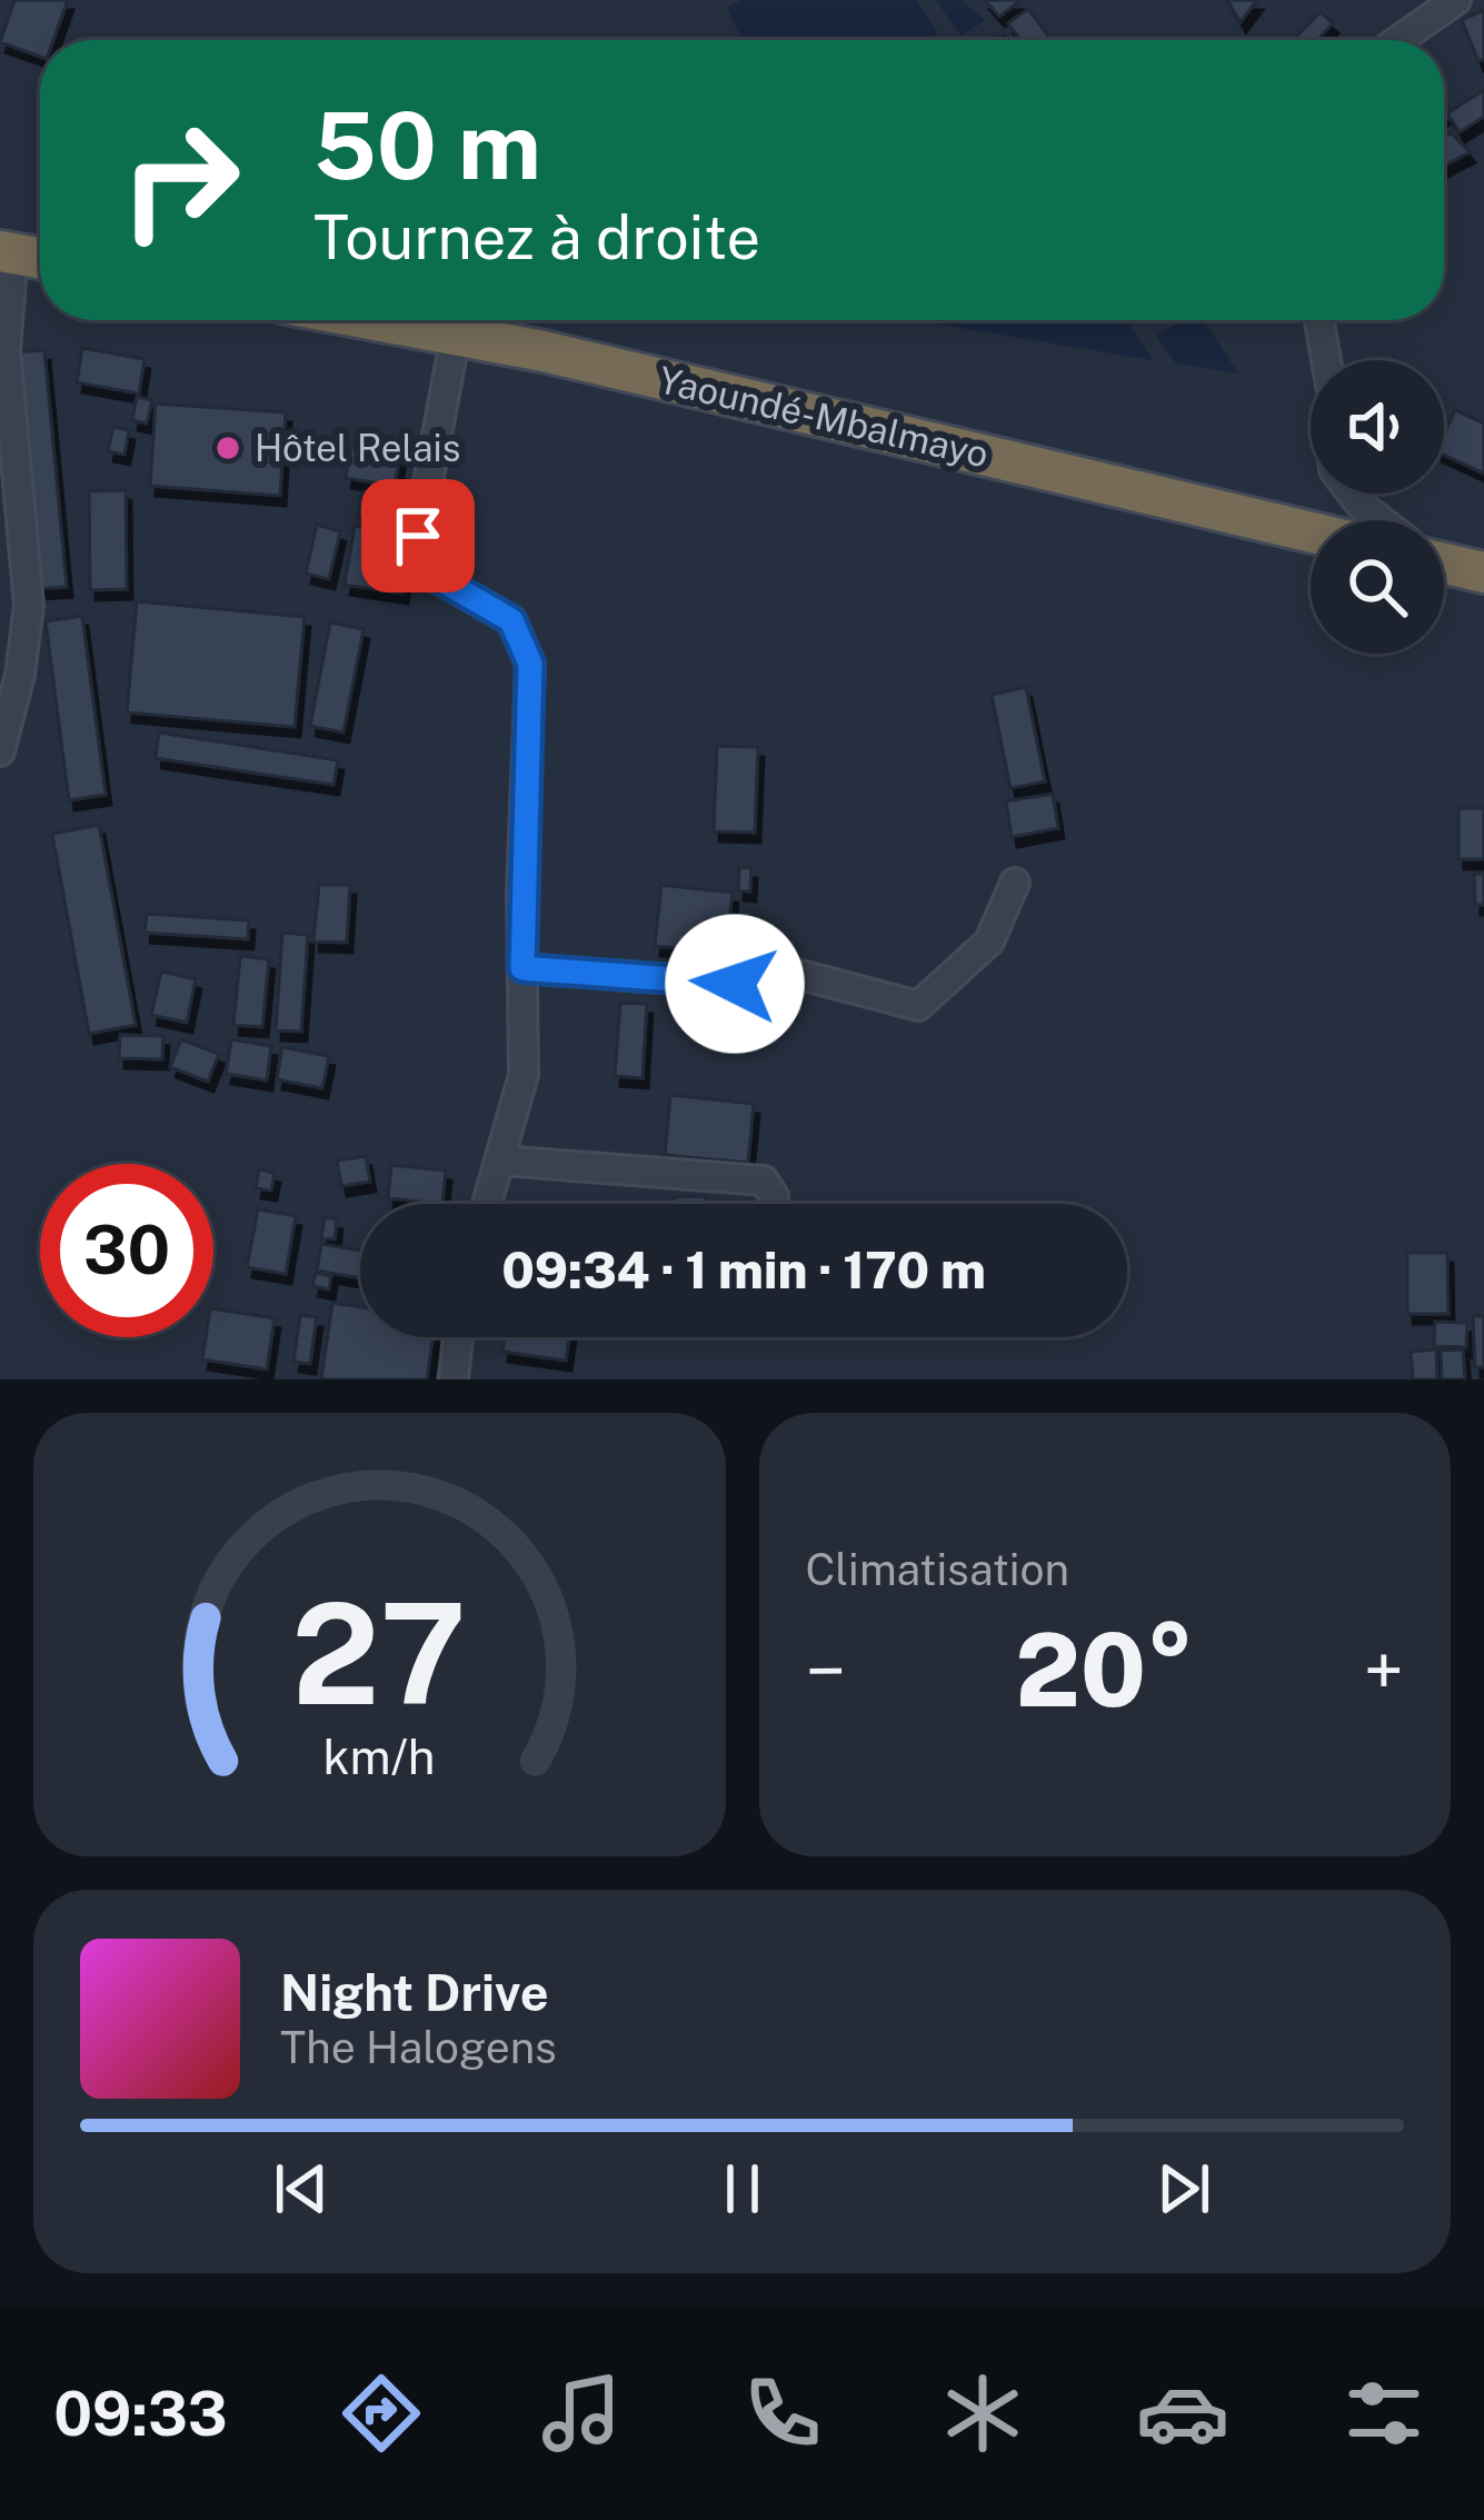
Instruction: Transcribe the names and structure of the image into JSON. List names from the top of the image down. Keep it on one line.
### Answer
{"streets":{"highway":["Yaoundé-Mbalmayo"]},"places":["Hôtel Relais"],"page":{"turn":["50 m","Tournez à droite"],"limit":"30","trip":"09:34 · 1 min · 170 m","tile":"Climatisation","heat":["−","20°","+"],"song":["Night Drive","The Halogens"],"tabs":"09:33","gauge":["27","km/h"]}}
